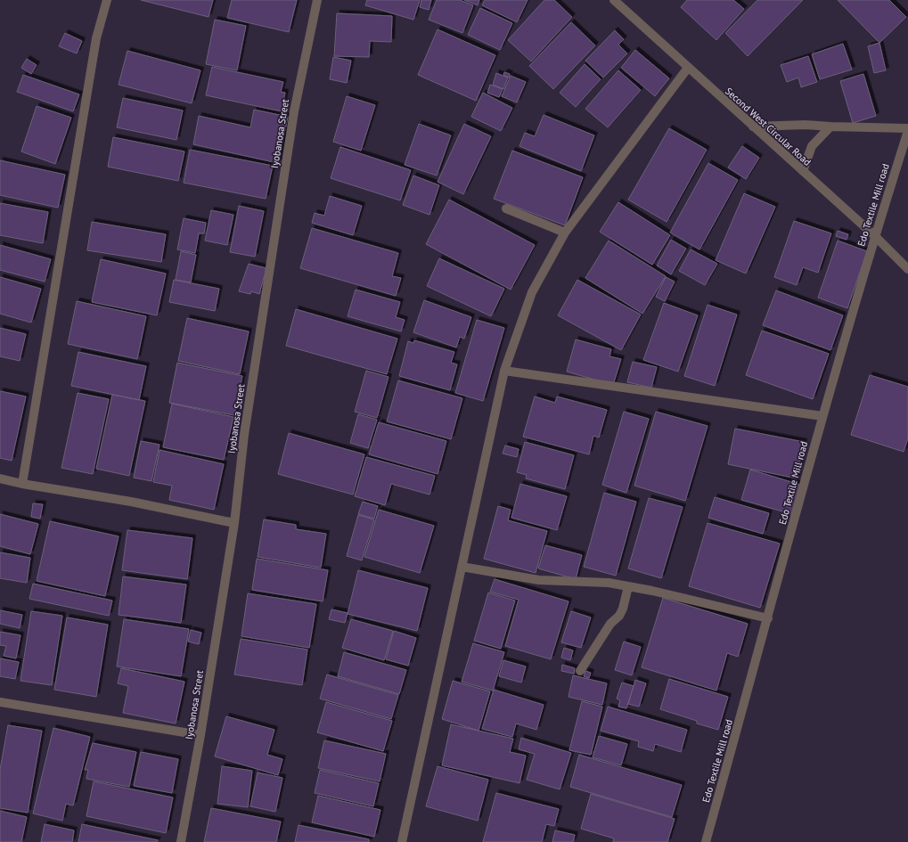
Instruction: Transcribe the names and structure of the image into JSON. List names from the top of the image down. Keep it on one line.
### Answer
{"streets":{"street":["Second West Circular Road","Iyobanosa Street","Edo Textile Mill road"]},"crossings":[["Second West Circular Road","Edo Textile Mill road"]]}
